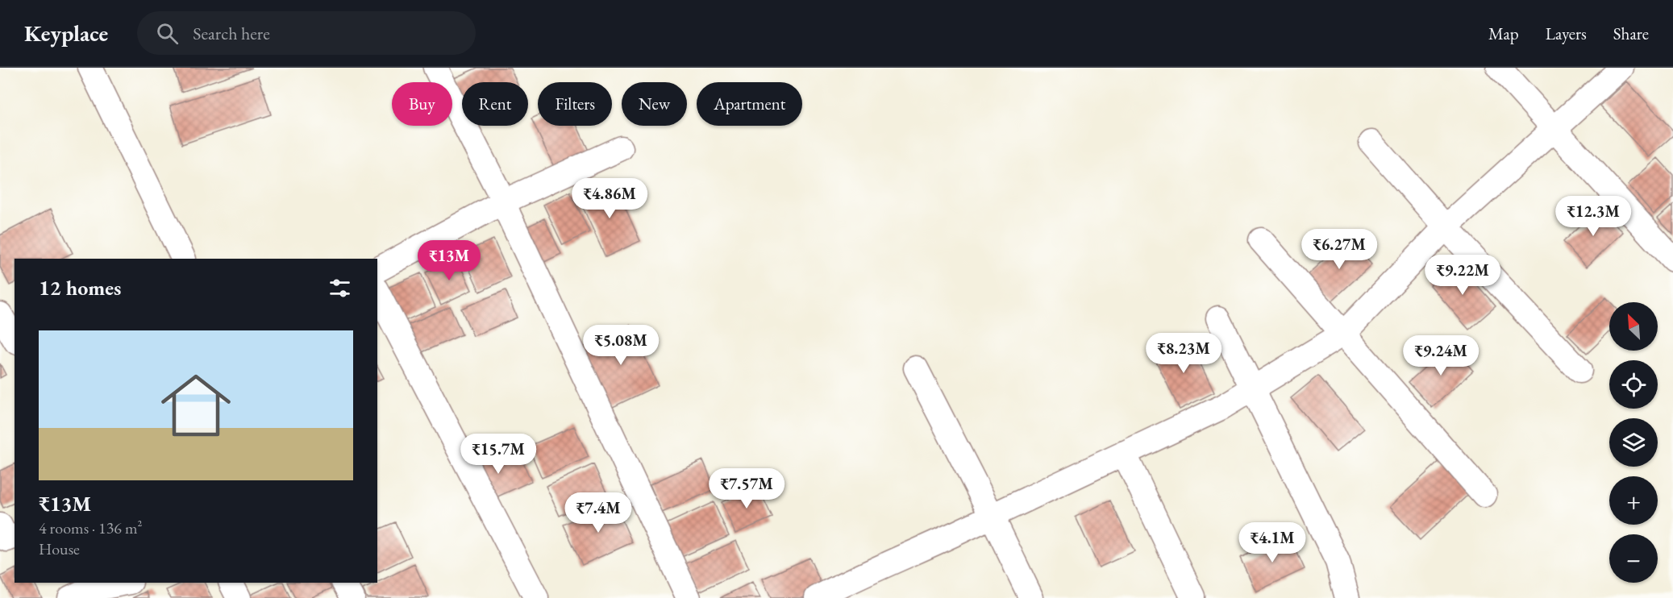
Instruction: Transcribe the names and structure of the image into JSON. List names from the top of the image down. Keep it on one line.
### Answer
{"north":"top left","page":{"header":"Keyplace","search":"Search here","nav":["Map","Layers","Share"],"chip":["Buy","Rent","Filters","New","Apartment"],"price":["₹4.86M","₹12.3M","₹6.27M","₹13M","₹9.22M","₹5.08M","₹8.23M","₹9.24M","₹15.7M","₹7.57M","₹7.4M","₹4.1M"],"heading":"12 homes","map_buttons":["+","−"],"list":[{"name":"₹13M","note":"4 rooms · 136 m² · House"}]}}
